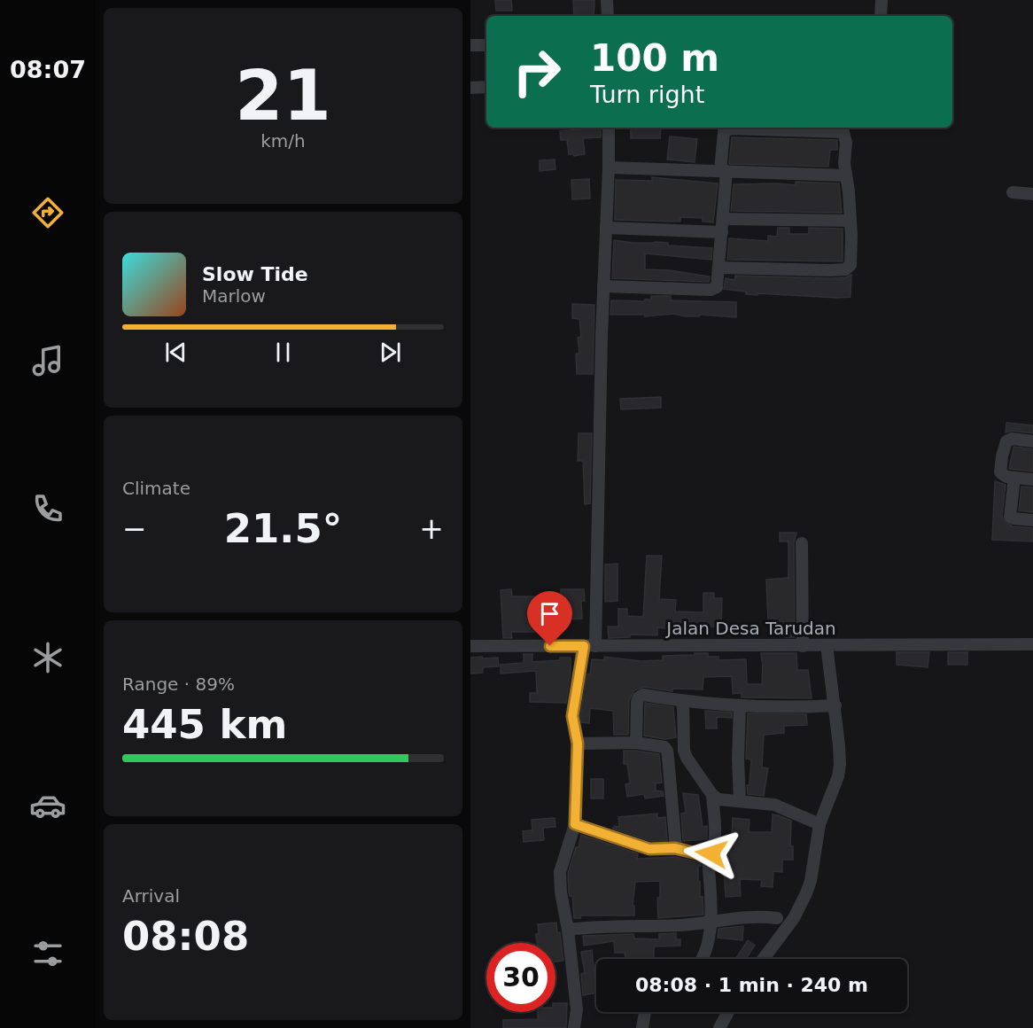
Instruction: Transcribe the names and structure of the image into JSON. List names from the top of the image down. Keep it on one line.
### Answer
{"streets":{"street":["Jalan Desa Tarudan"]},"page":{"tabs":"08:07","tile":[["21","km/h"],"Climate",["Range · 89%","445 km"],["Arrival","08:08"]],"turn":["100 m","Turn right"],"song":["Slow Tide","Marlow"],"heat":["−","21.5°","+"],"limit":"30","trip":"08:08 · 1 min · 240 m"}}
